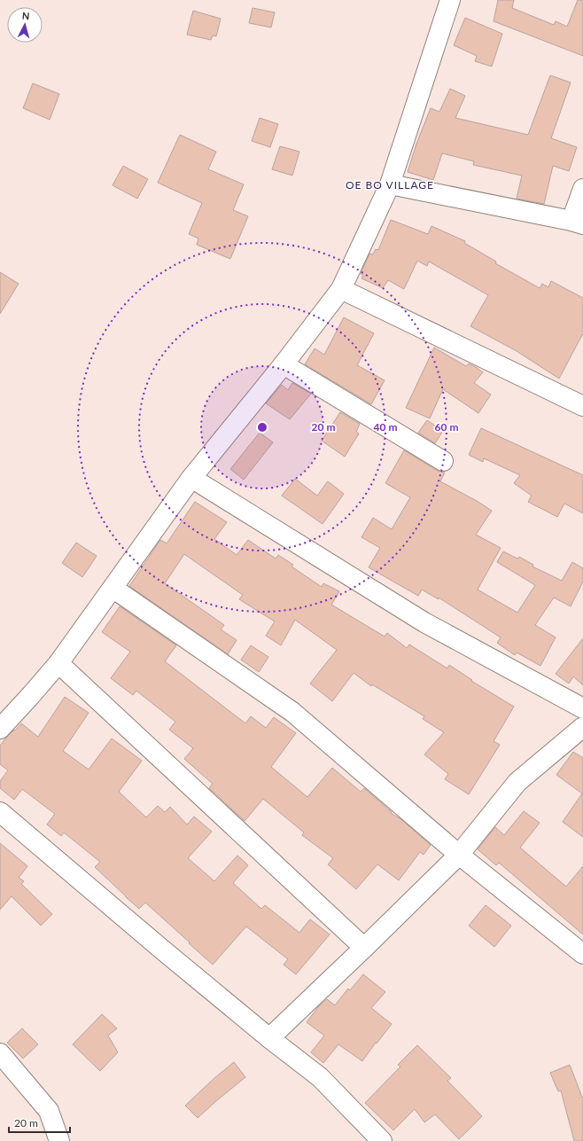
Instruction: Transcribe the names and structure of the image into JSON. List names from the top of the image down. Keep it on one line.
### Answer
{"districts":["OE BO VILLAGE"],"scale_bar":"20 m","north":"top","rings":["20 m","40 m","60 m"]}
